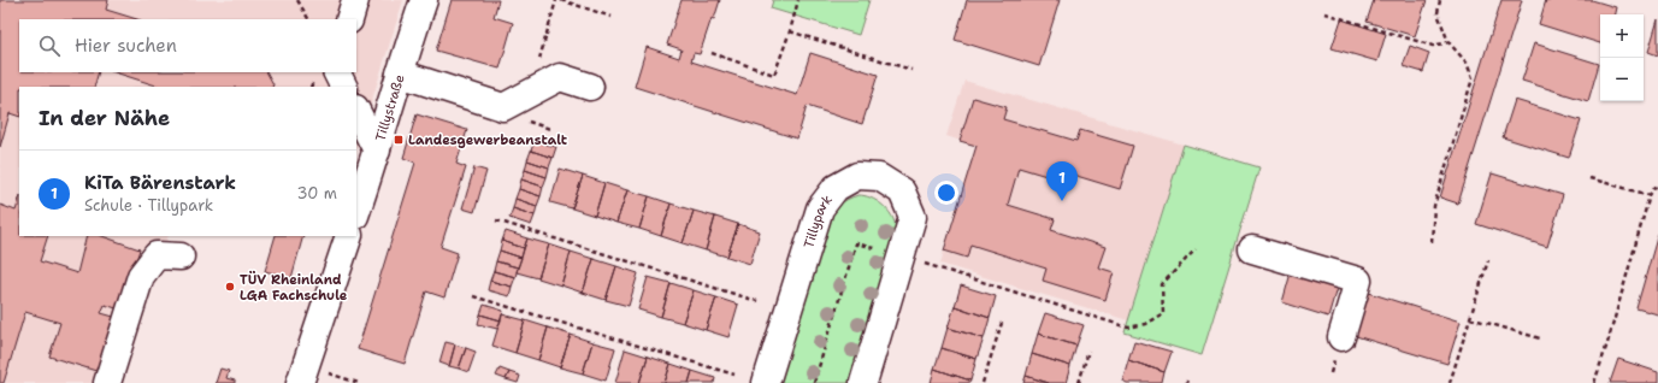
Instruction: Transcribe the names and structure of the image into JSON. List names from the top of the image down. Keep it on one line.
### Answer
{"streets":{"street":["Tillystraße","Tillypark"]},"places":{"transit":["Landesgewerbeanstalt"],"other":["TÜV Rheinland LGA Fachschule"]},"page":{"map_buttons":["+","−"],"search":"Hier suchen","heading":"In der Nähe","list":[{"mark":"1","name":"KiTa Bärenstark","note":"Schule · Tillypark","value":"30 m"}],"pins":"1"}}
